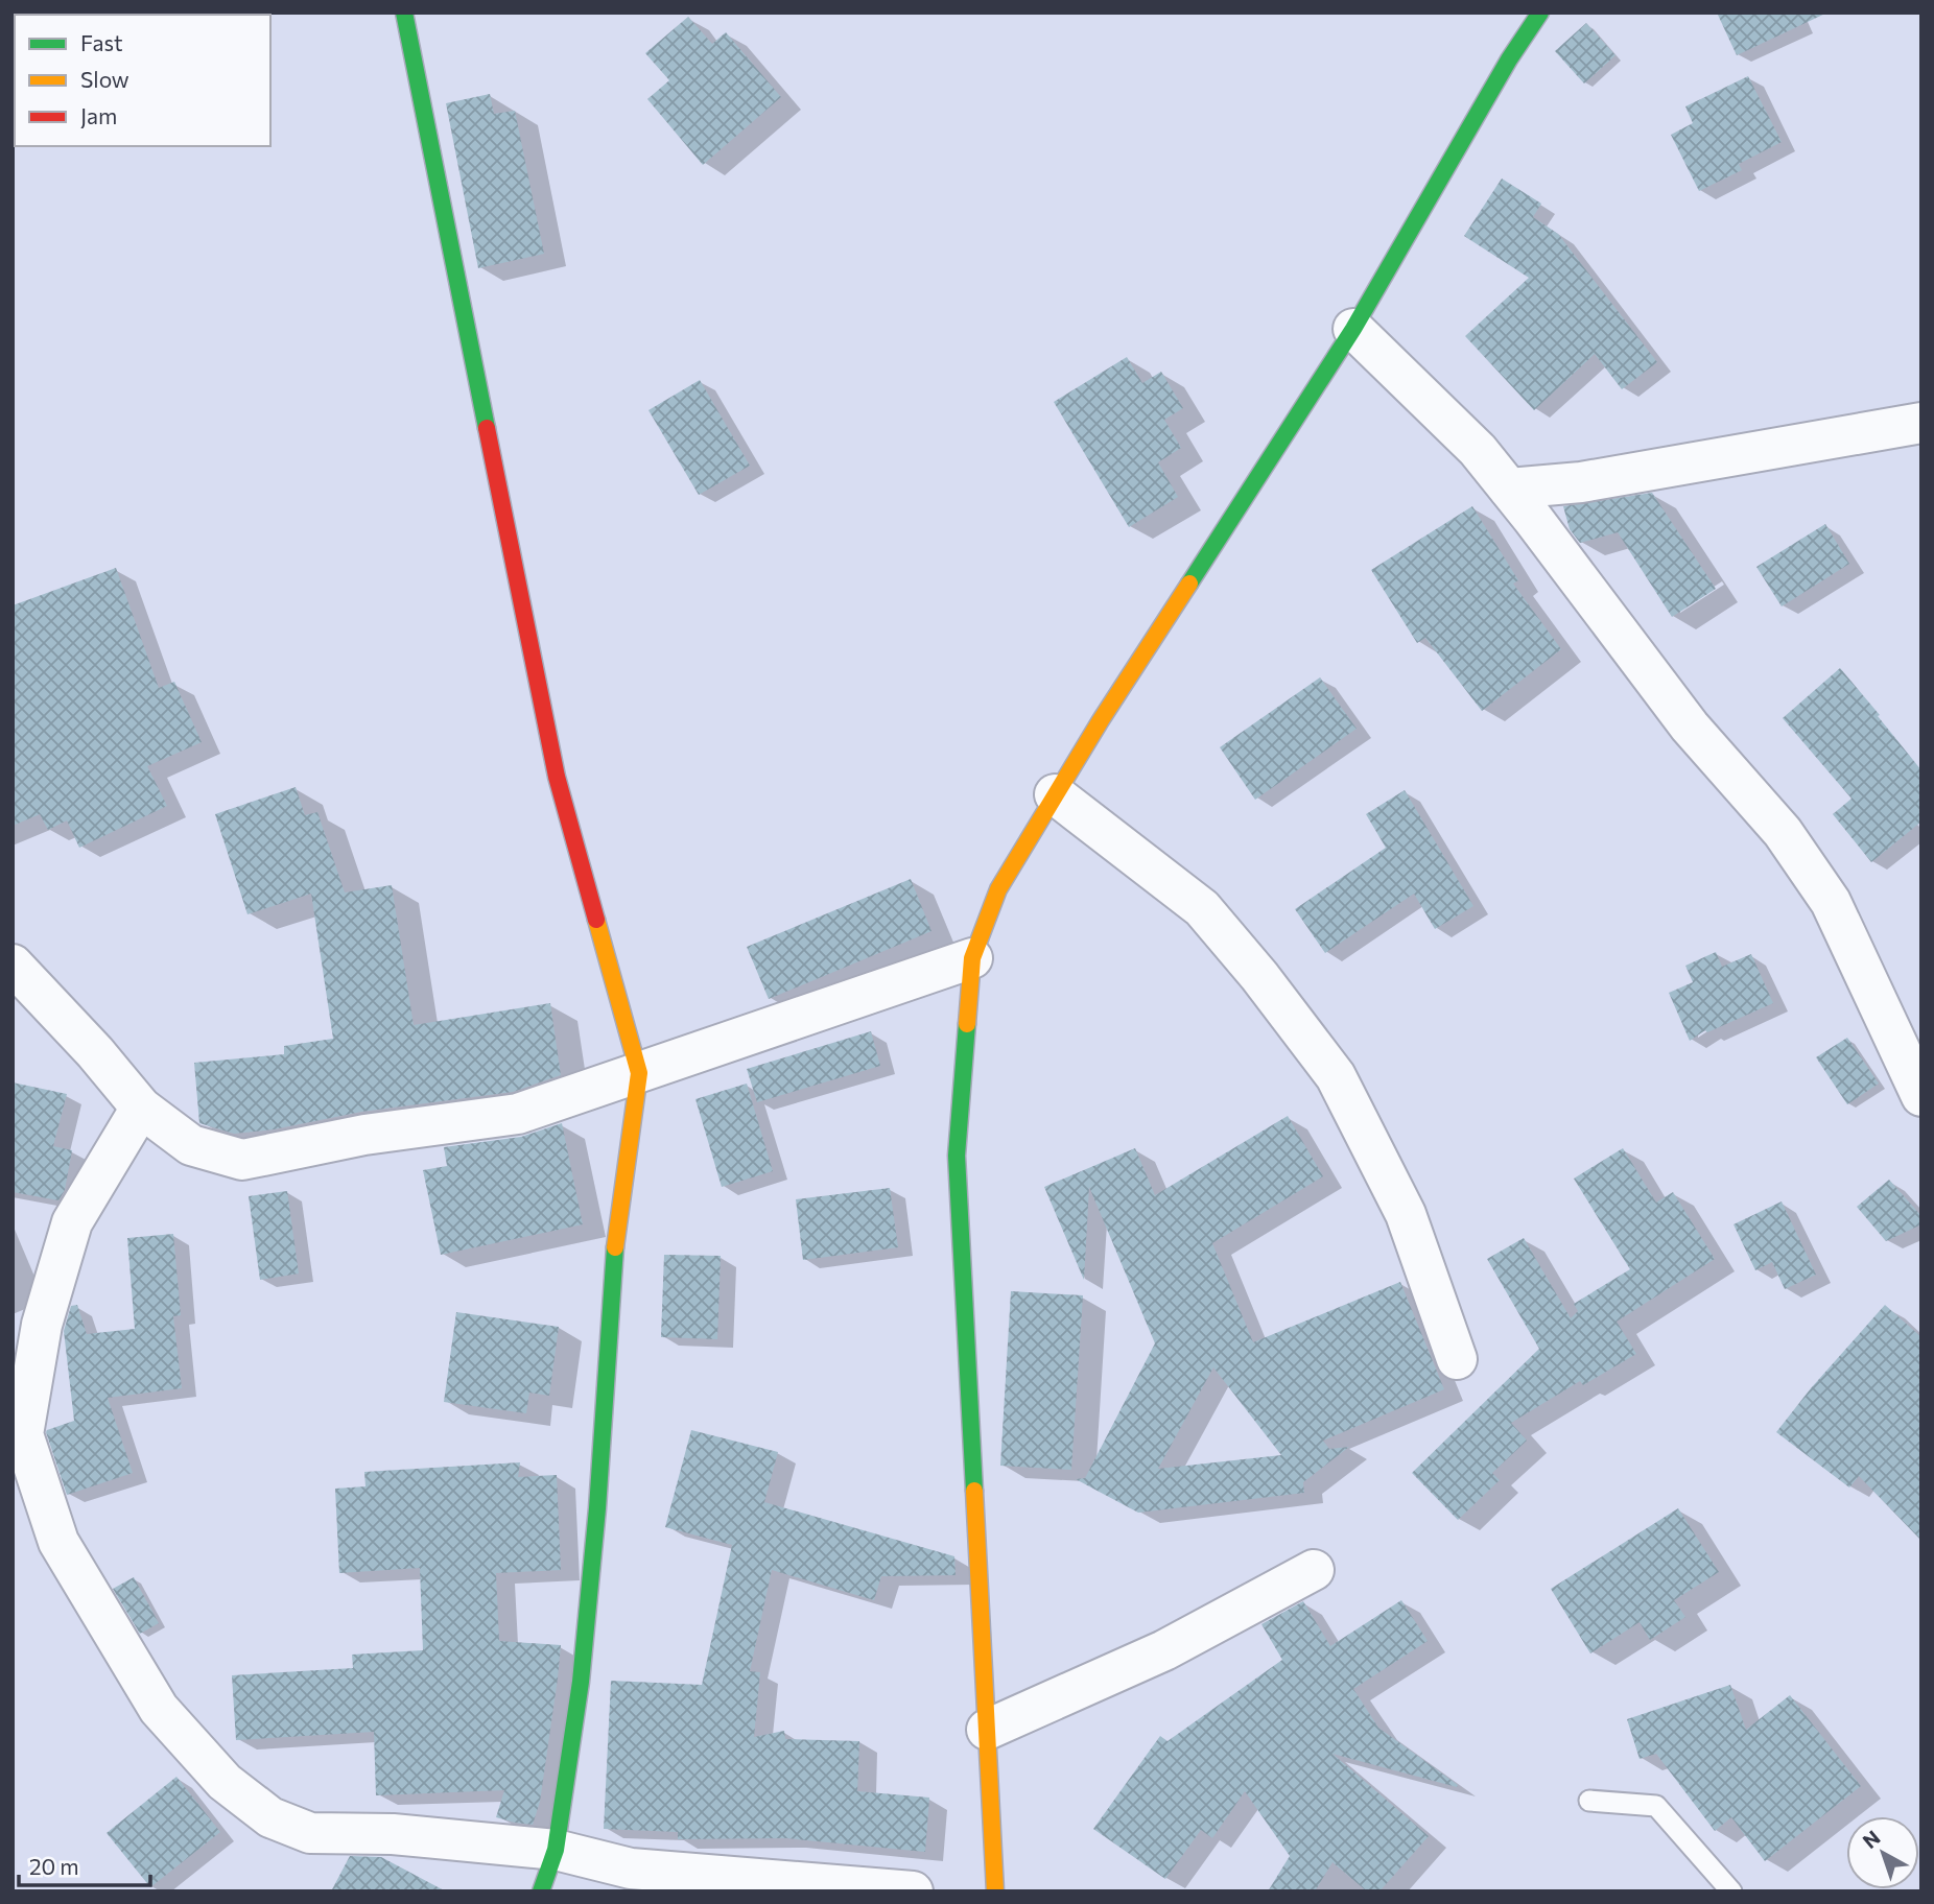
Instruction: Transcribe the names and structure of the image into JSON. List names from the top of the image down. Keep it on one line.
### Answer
{"legend":["Fast","Slow","Jam"],"scale_bar":"20 m","north":"top left"}
